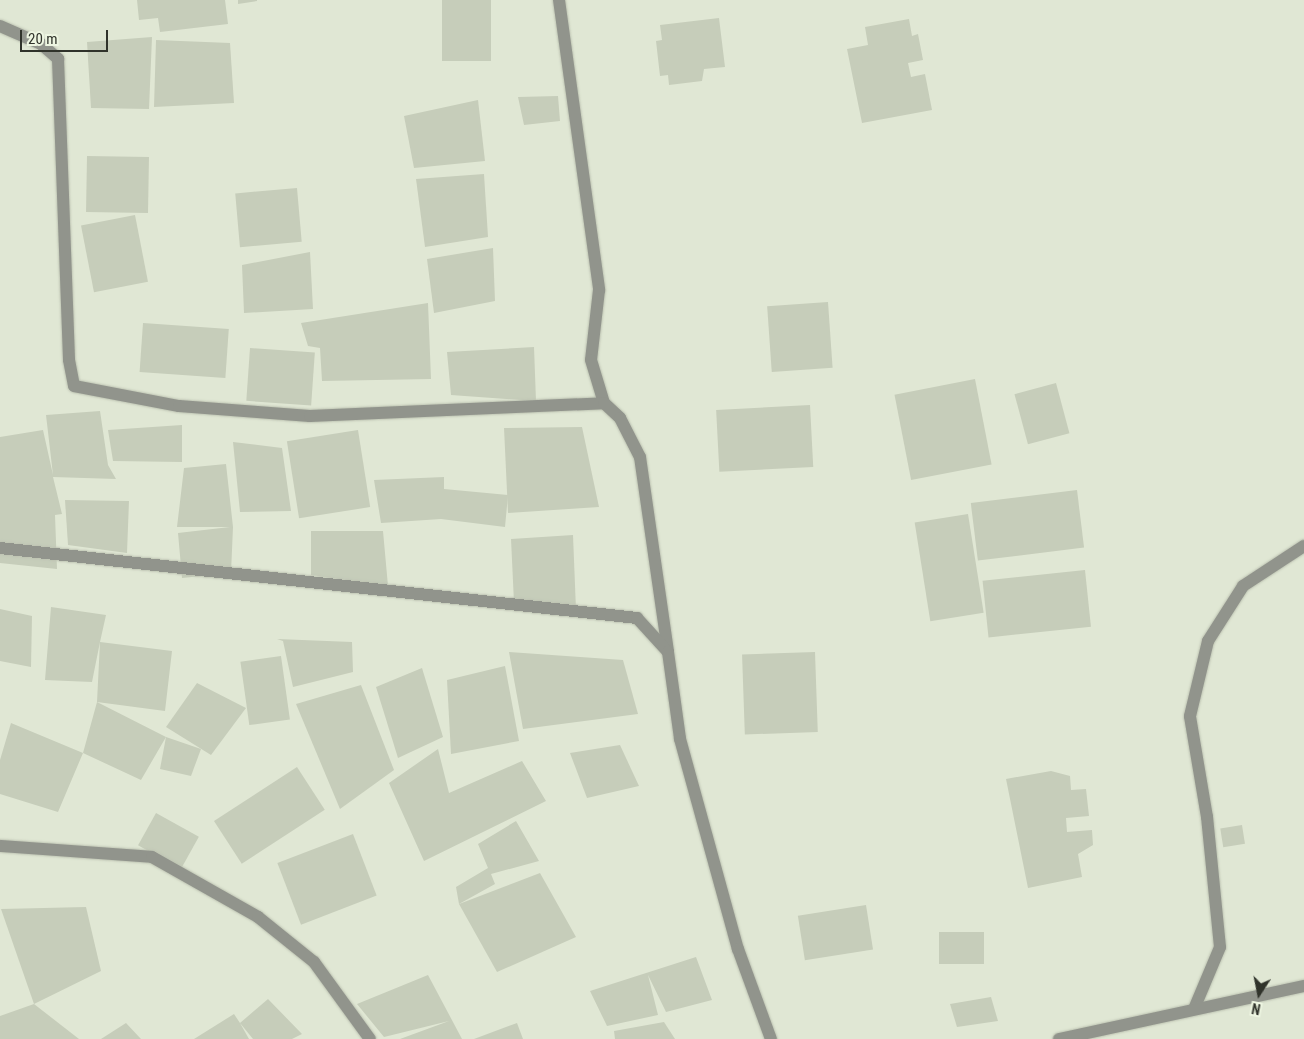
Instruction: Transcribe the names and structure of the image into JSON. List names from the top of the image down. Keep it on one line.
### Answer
{"scale_bar":"20 m","north":"bottom"}
